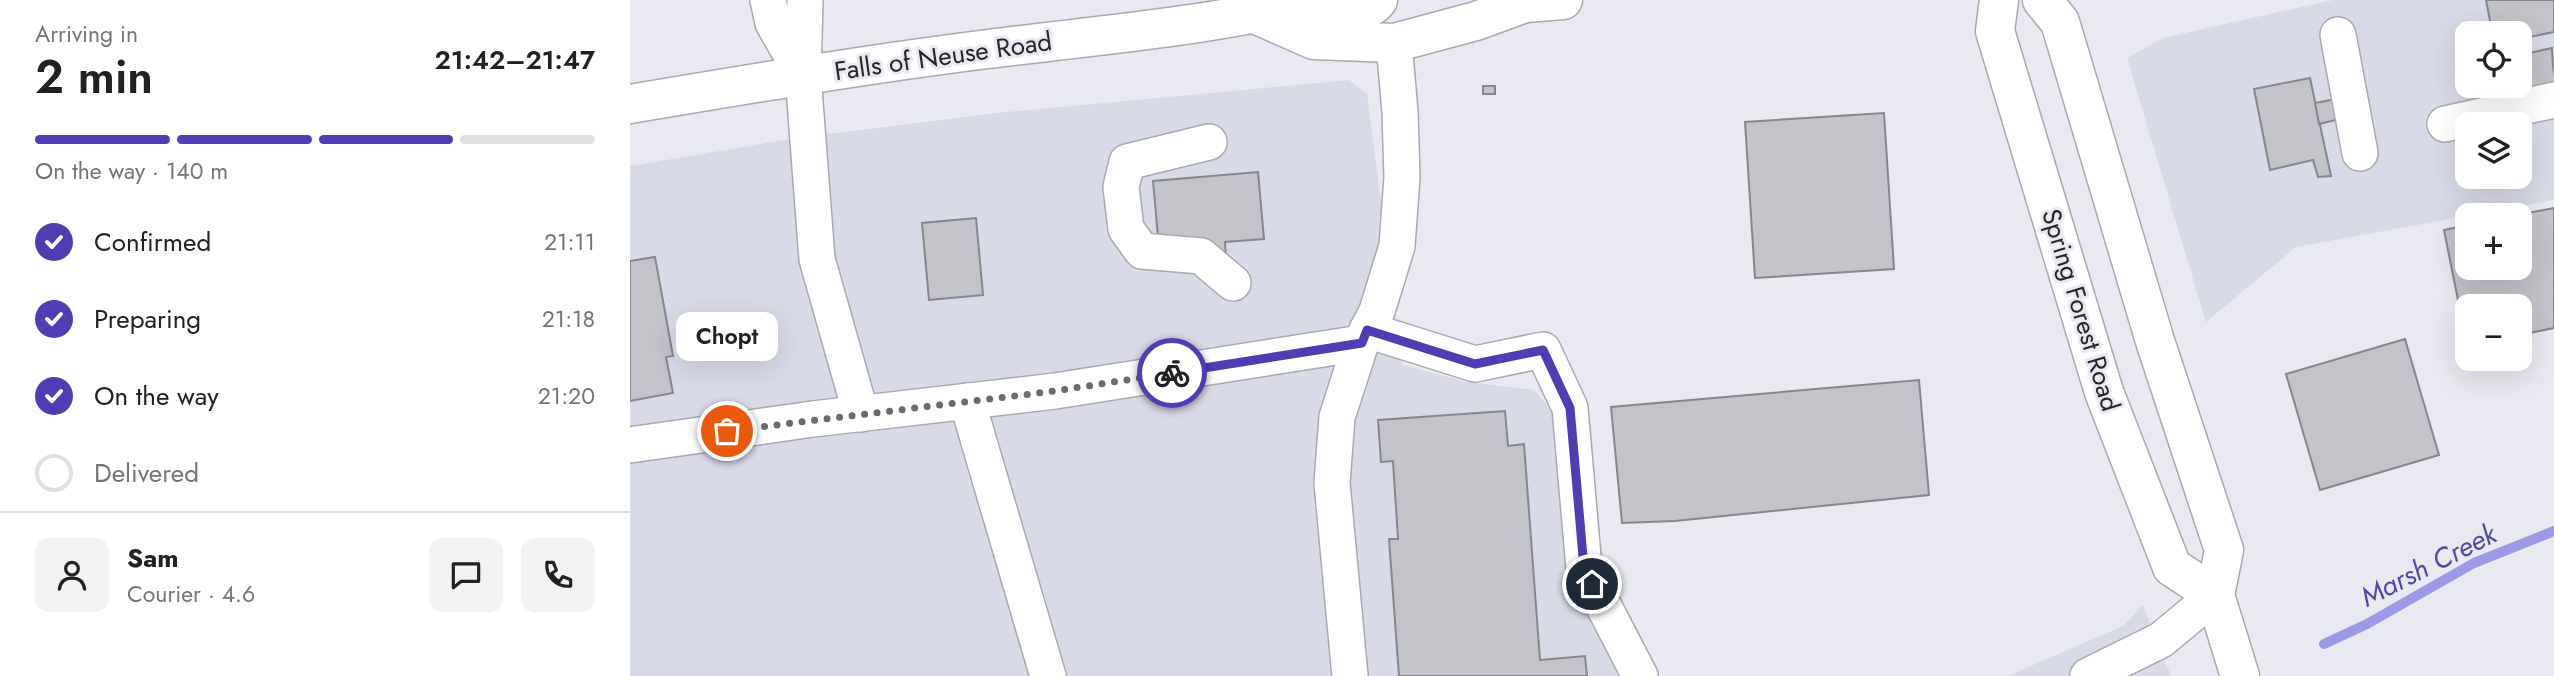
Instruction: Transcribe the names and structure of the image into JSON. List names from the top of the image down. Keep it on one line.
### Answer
{"streets":{"main road":["Falls of Neuse Road","Spring Forest Road"]},"water":["Marsh Creek"],"places":["Chopt"],"page":{"heading":["2 min","Arriving in","21:42–21:47"],"panel":["Sam","Courier · 4.6"],"map_buttons":["+","−"],"bar":"On the way · 140 m","list":[["Confirmed","21:11"],["Preparing","21:18"],["On the way","21:20"],"Delivered"],"bubble":"Chopt"}}
